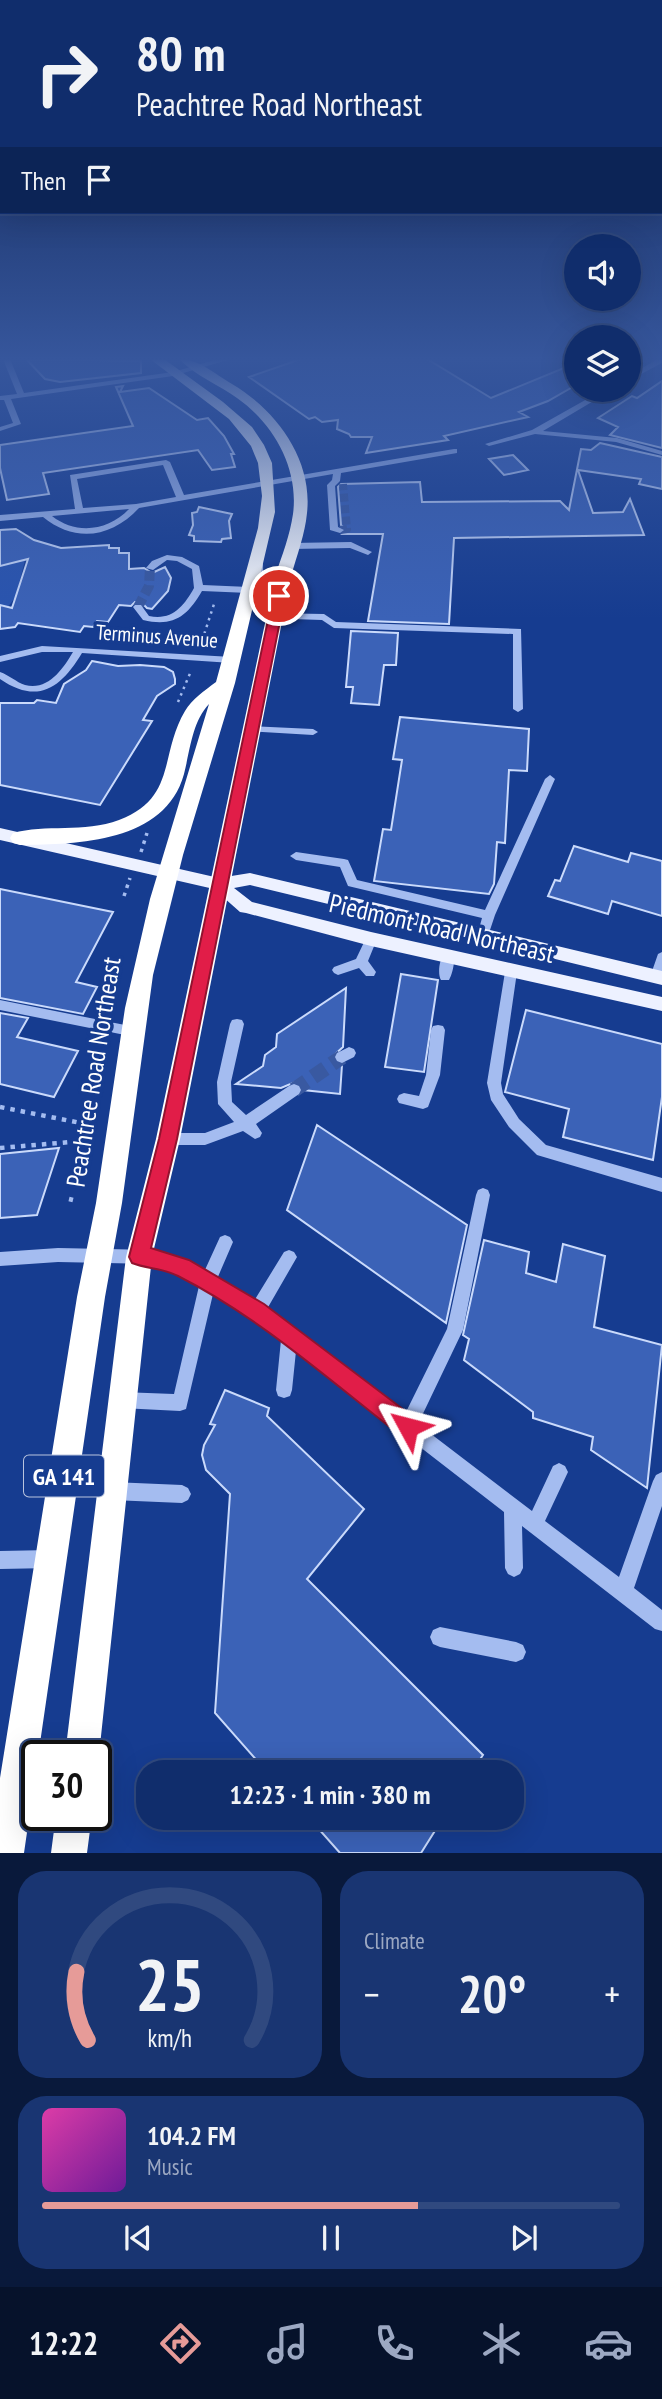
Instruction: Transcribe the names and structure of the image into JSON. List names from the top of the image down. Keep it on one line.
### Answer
{"streets":{"highway":["Peachtree Road Northeast","GA 141"],"main road":["Piedmont Road Northeast"],"street":["Terminus Avenue"]},"crossings":[["Terminus Avenue","Peachtree Road Northeast"],["Piedmont Road Northeast","Peachtree Road Northeast"],["Piedmont Road Northeast","GA 141"]],"page":{"turn":["80 m","Peachtree Road Northeast"],"then":"Then","limit":"30","trip":"12:23 · 1 min · 380 m","tile":"Climate","heat":["−","20°","+"],"song":["104.2 FM","Music"],"tabs":"12:22","gauge":["25","km/h"]}}
